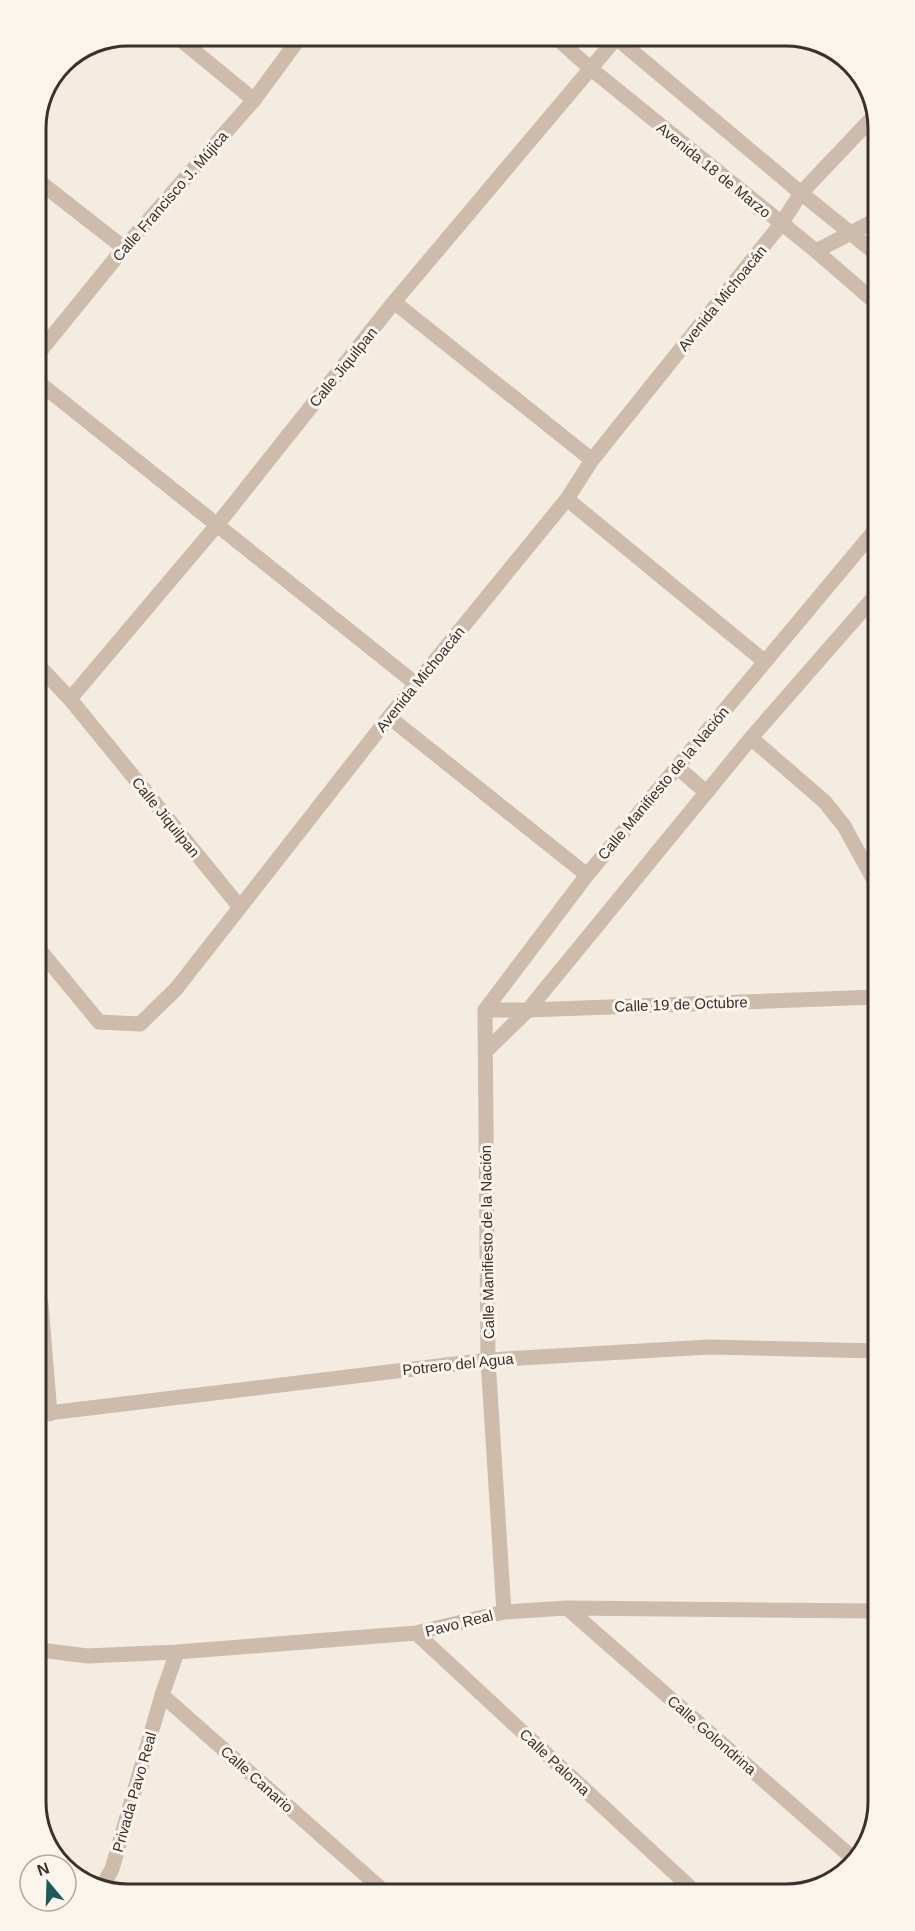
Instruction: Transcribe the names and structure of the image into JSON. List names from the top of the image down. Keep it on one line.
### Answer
{"streets":{"street":["Avenida 18 de Marzo","Calle Francisco J. Mújica","Avenida Michoacán","Calle Jiquilpan","Calle Manifiesto de la Nación","Calle 19 de Octubre","Potrero del Agua","Pavo Real","Calle Golondrina","Calle Paloma","Calle Canario","Privada Pavo Real"]},"crossings":[["Avenida 18 de Marzo","Avenida Michoacán"],["Avenida 18 de Marzo","Calle Jiquilpan"],["Avenida Michoacán","Calle Jiquilpan"],["Calle Manifiesto de la Nación","Calle 19 de Octubre"],["Calle Manifiesto de la Nación","Potrero del Agua"],["Calle Manifiesto de la Nación","Pavo Real"],["Pavo Real","Calle Golondrina"],["Pavo Real","Calle Paloma"],["Calle Canario","Privada Pavo Real"]],"north":"top"}
